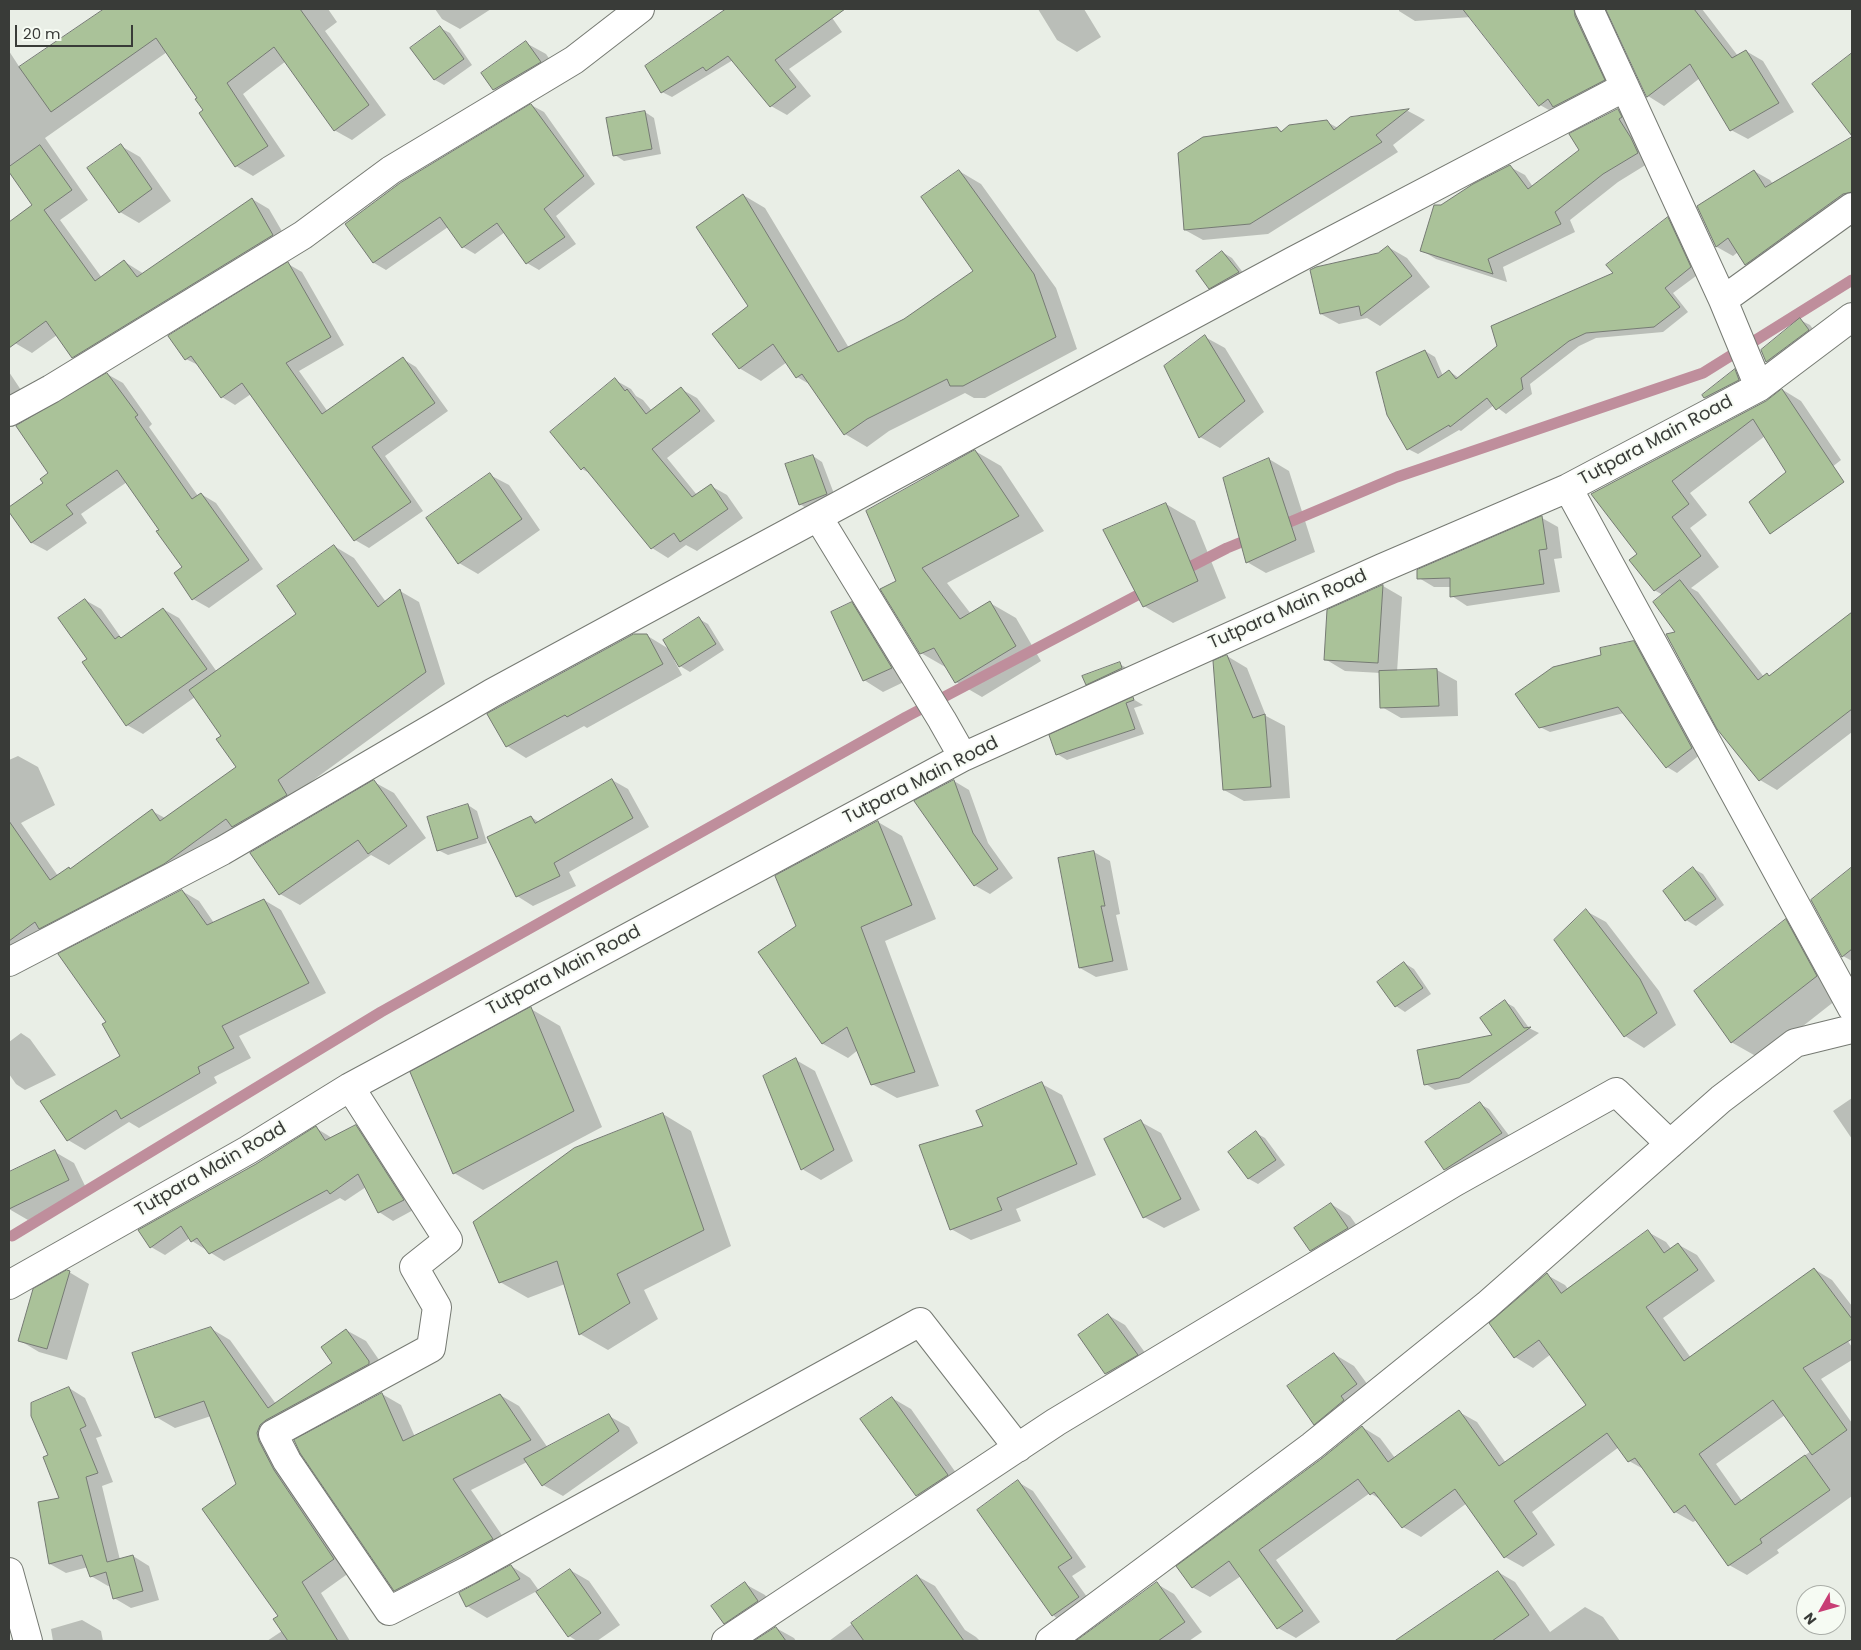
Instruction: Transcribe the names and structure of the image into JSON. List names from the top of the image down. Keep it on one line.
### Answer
{"streets":{"street":["Tutpara Main Road"]},"scale_bar":"20 m","north":"bottom left"}
